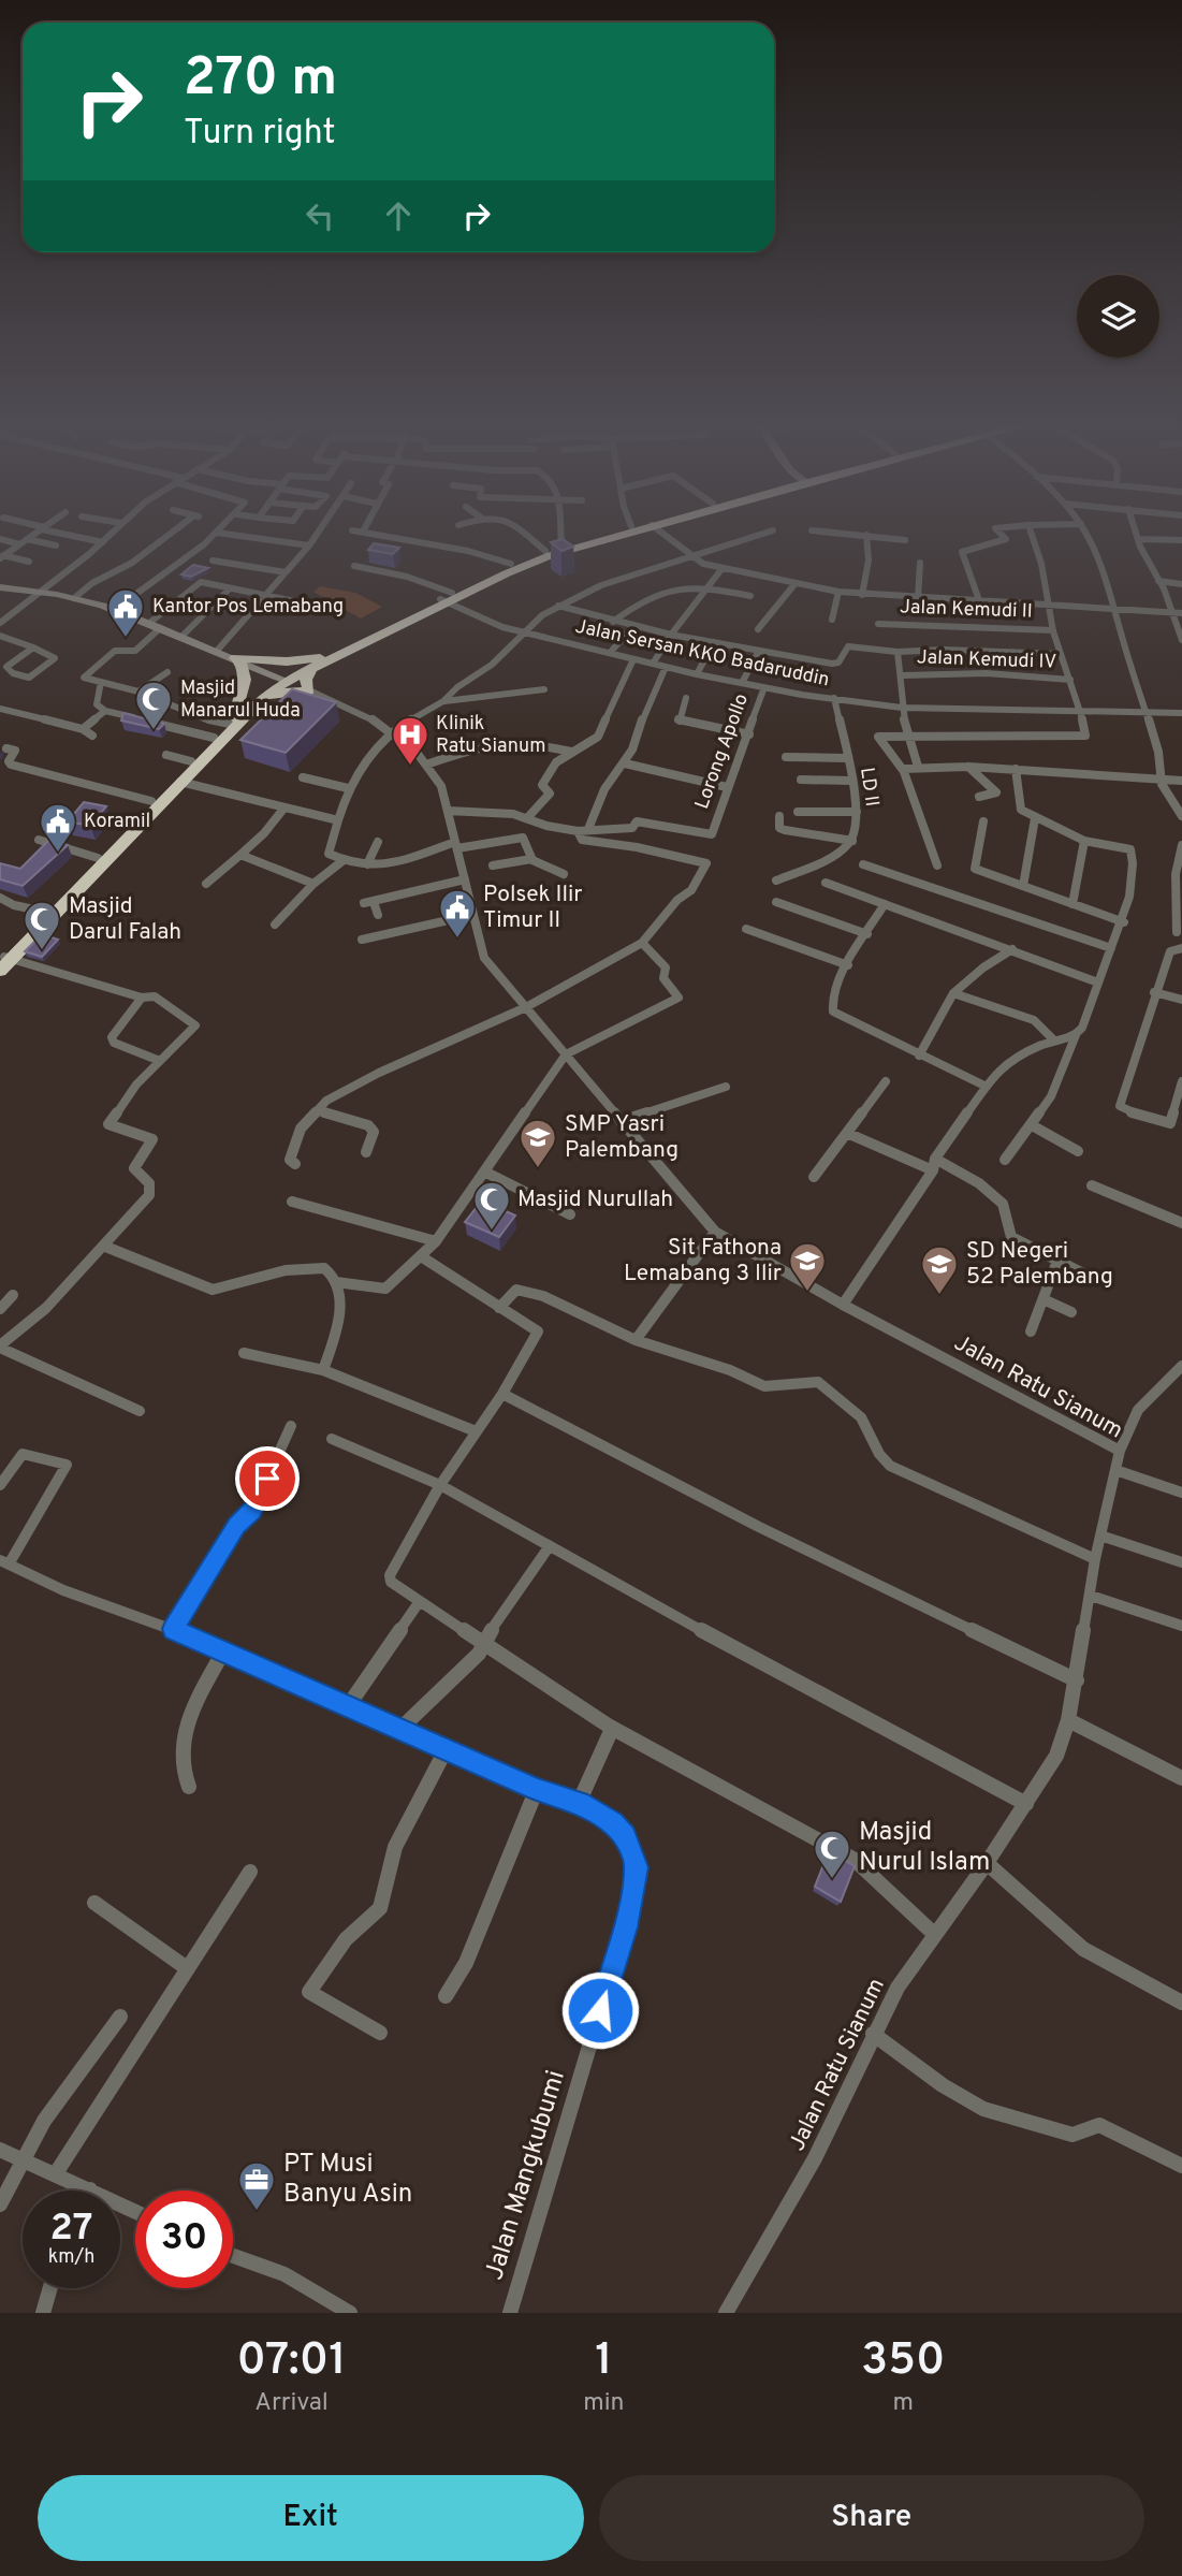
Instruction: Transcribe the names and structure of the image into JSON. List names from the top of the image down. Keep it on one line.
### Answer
{"streets":{"street":["Jalan Kemudi II","Jalan Sersan KKO Badaruddin","Jalan Kemudi IV","Lorong Apollo","LD II","Jalan Ratu Sianum","Jalan Mangkubumi"]},"crossings":[["Jalan Sersan KKO Badaruddin","Lorong Apollo"],["Jalan Sersan KKO Badaruddin","LD II"]],"places":{"public building":["Kantor Pos Lemabang","Koramil","Polsek Ilir Timur II"],"mosque":["Masjid Manarul Huda","Masjid Darul Falah","Masjid Nurullah","Masjid Nurul Islam"],"hospital":["Klinik Ratu Sianum"],"school or university":["SMP Yasri Palembang","Sit Fathona Lemabang 3 Ilir","SD Negeri 52 Palembang"],"office":["PT Musi Banyu Asin"]},"page":{"turn":["270 m","Turn right"],"speed":"27 km/h","limit":"30","eta":["07:01","Arrival","1","min","350","m"],"buttons":["Exit","Share"]}}
